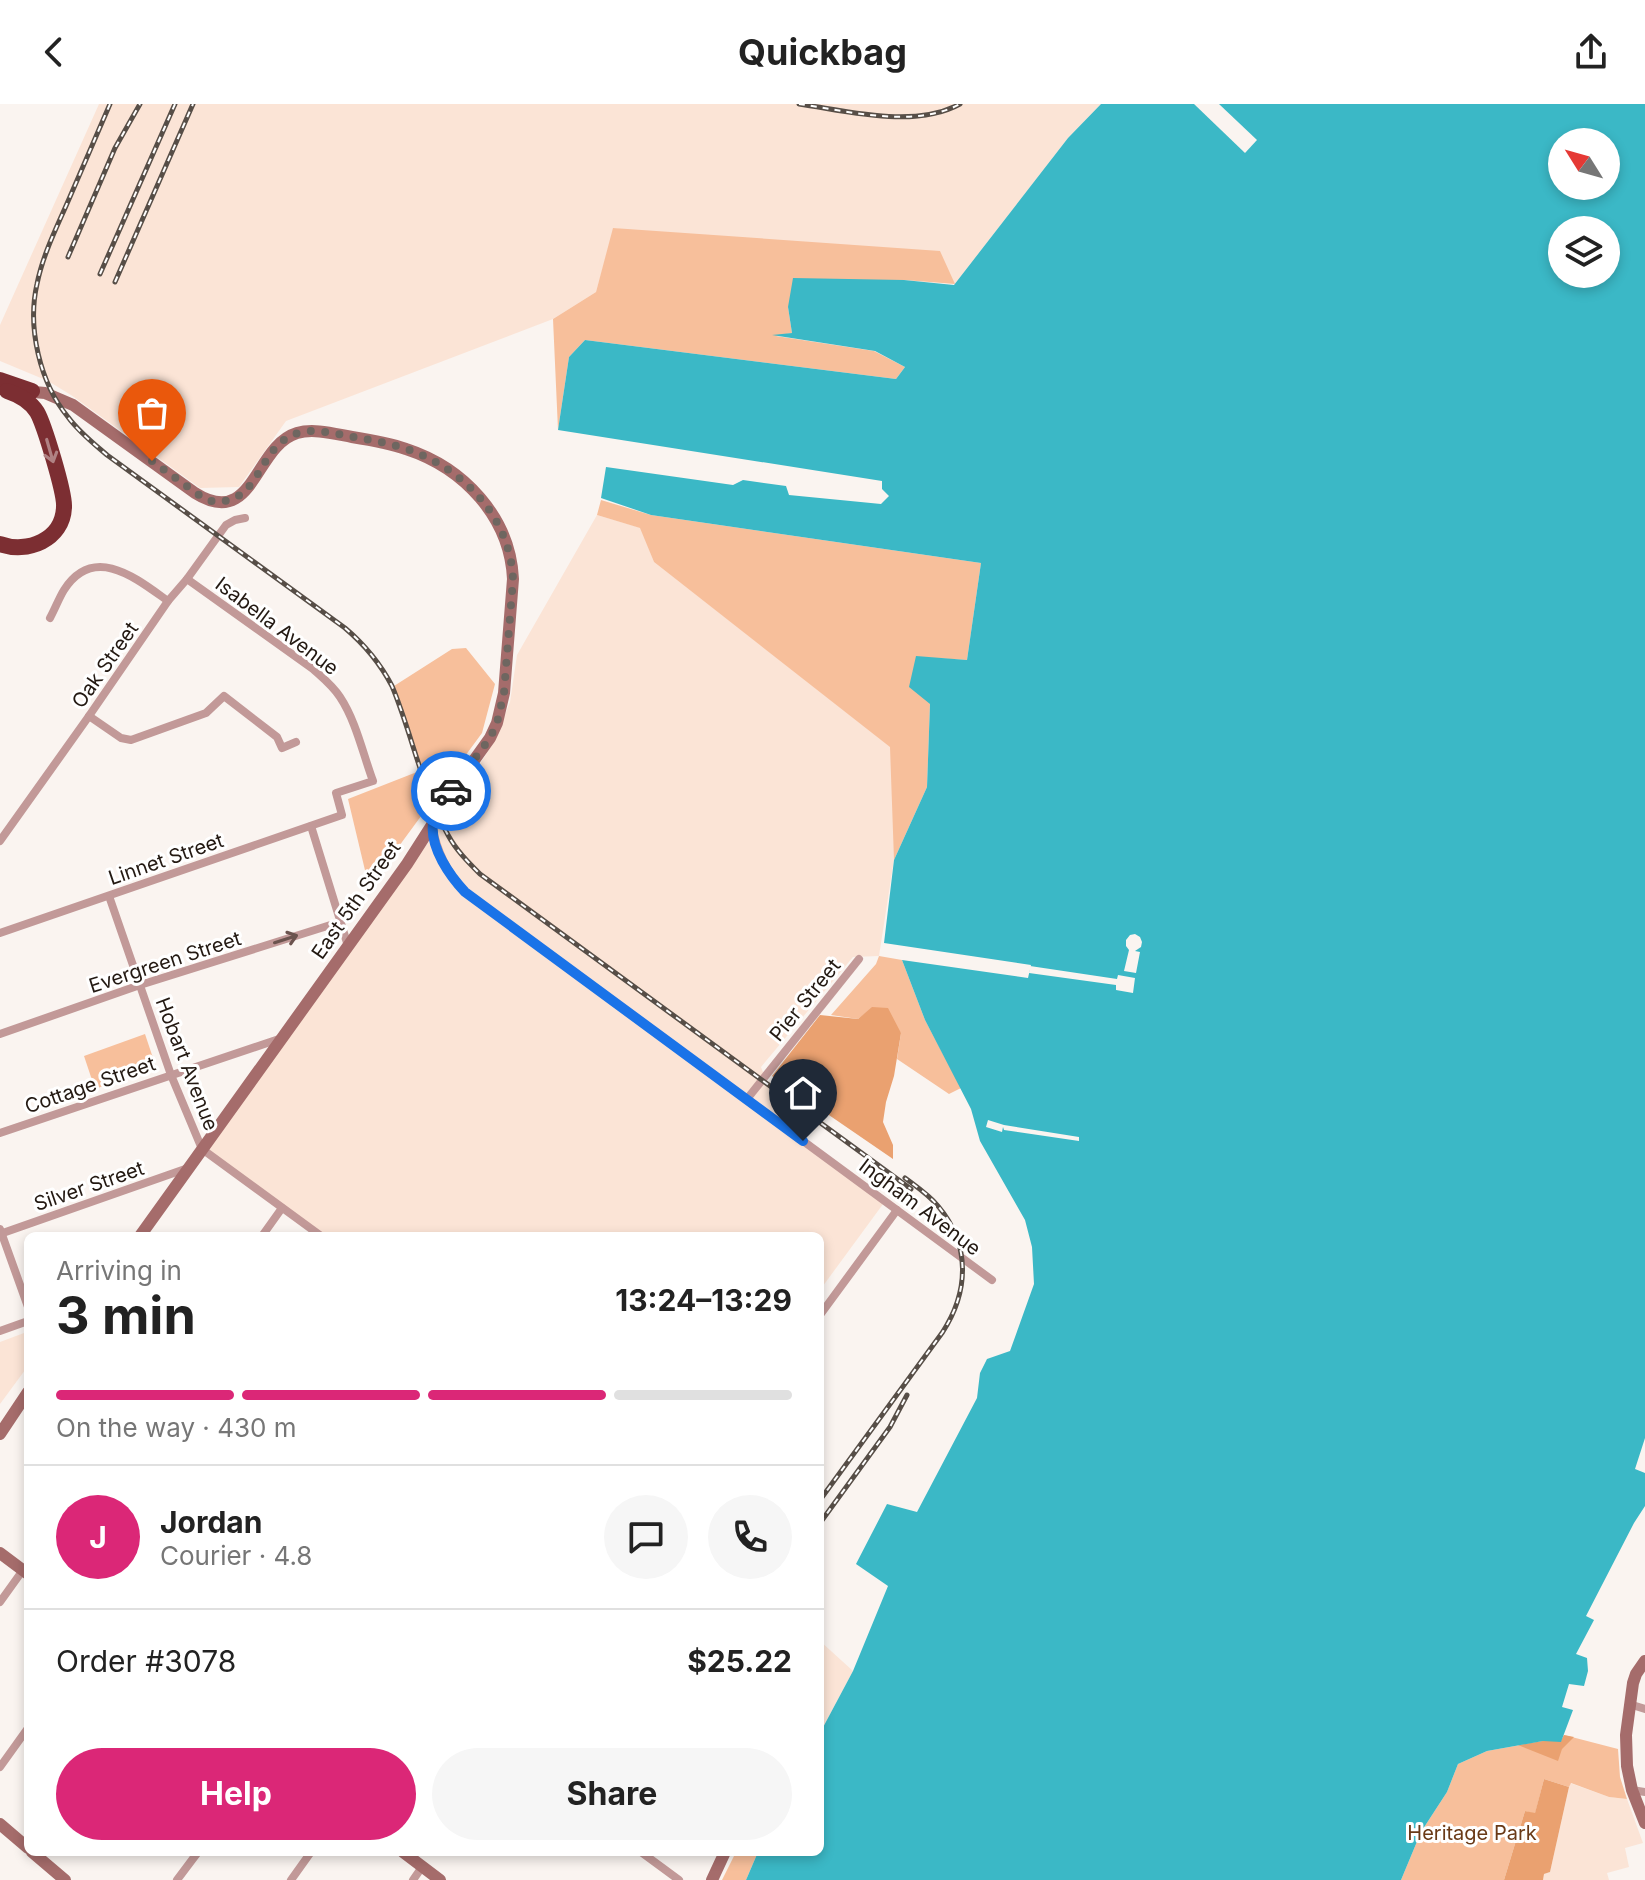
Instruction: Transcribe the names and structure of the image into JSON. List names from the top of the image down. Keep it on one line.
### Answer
{"streets":{"street":["Isabella Avenue","Oak Street","Linnet Street","East 5th Street","Evergreen Street","Pier Street","Hobart Avenue","Cottage Street","Silver Street","Ingham Avenue"]},"crossings":[["Isabella Avenue","Oak Street"],["Isabella Avenue","Linnet Street"],["Linnet Street","Hobart Avenue"],["East 5th Street","Hobart Avenue"],["East 5th Street","Cottage Street"],["East 5th Street","Silver Street"],["East 5th Street","Ingham Avenue"],["Evergreen Street","Hobart Avenue"],["Pier Street","Ingham Avenue"],["Hobart Avenue","Cottage Street"]],"one_way":["Evergreen Street"],"parks":["Heritage Park"],"north":"top left","page":{"header":"Quickbag","heading":["3 min","Arriving in","13:24–13:29"],"panel":["Jordan","Courier · 4.8","Order #3078","$25.22"],"bar":"On the way · 430 m","round":"J","buttons":["Help","Share"]}}
